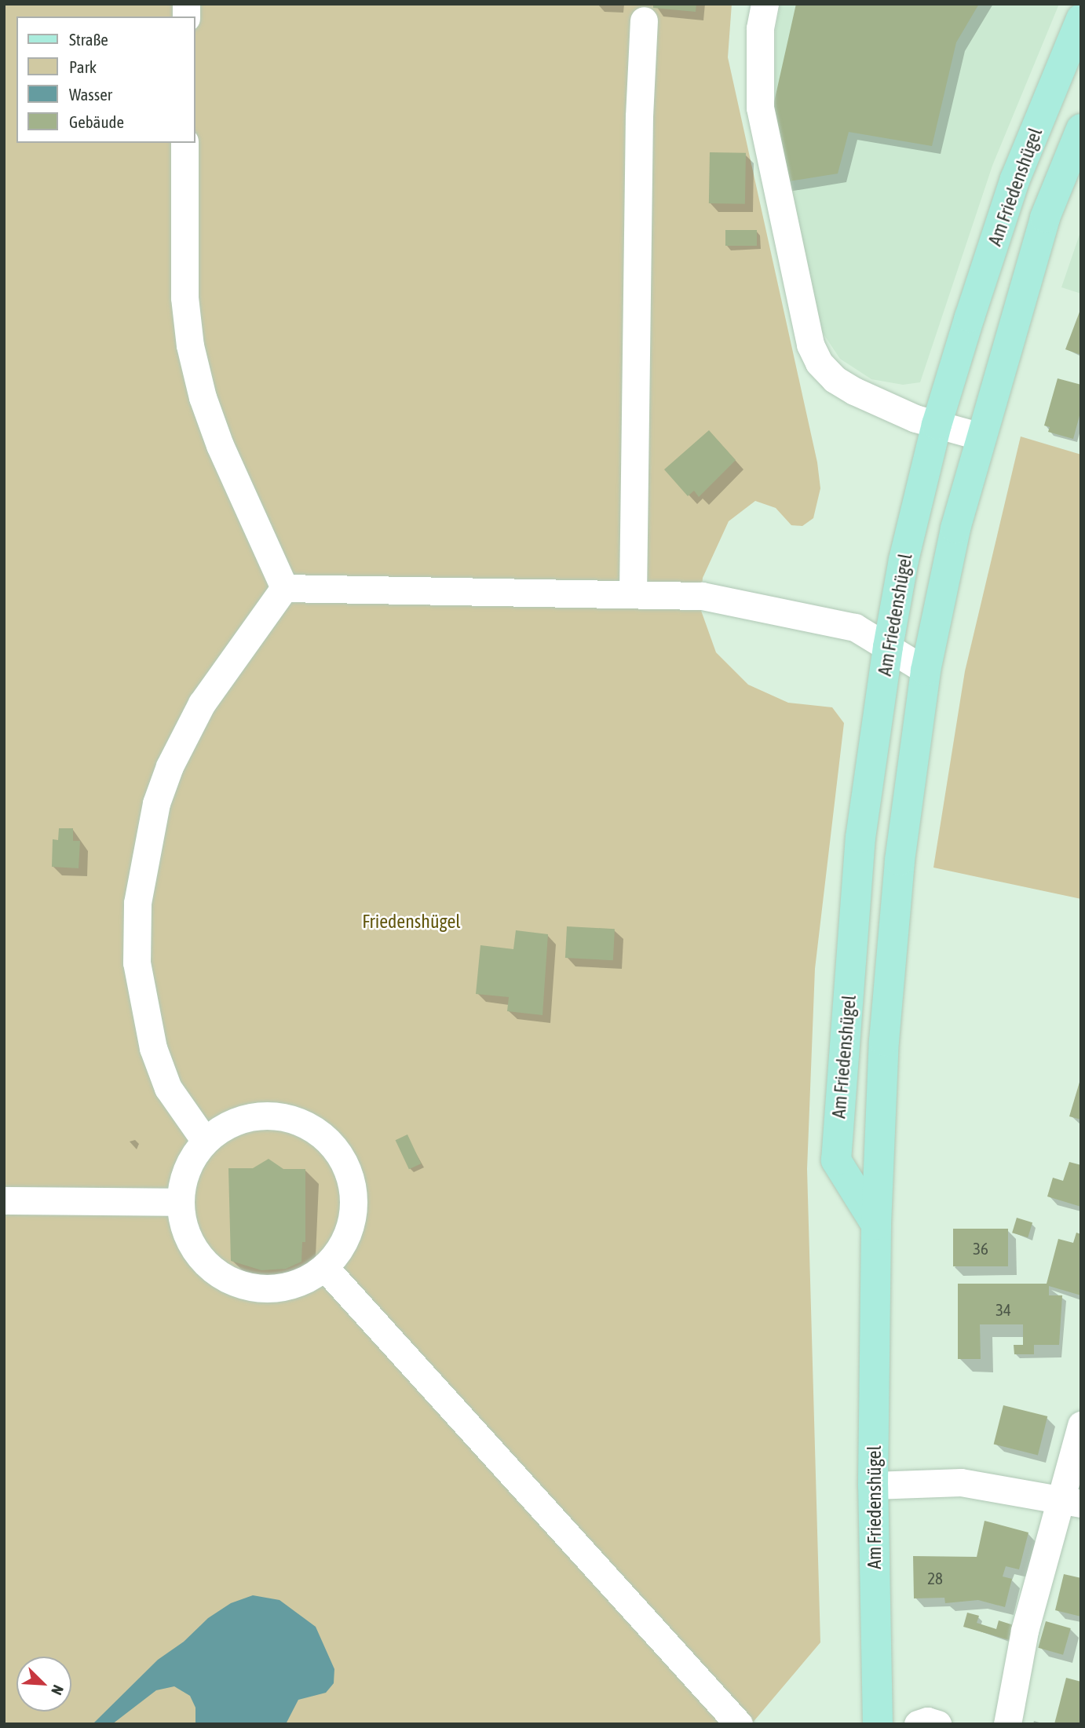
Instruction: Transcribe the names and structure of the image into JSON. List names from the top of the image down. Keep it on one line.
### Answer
{"streets":{"main road":["Am Friedenshügel"]},"parks":["Friedenshügel"],"house_numbers":["36","34","28"],"legend":["Straße","Park","Wasser","Gebäude"],"north":"bottom right"}
